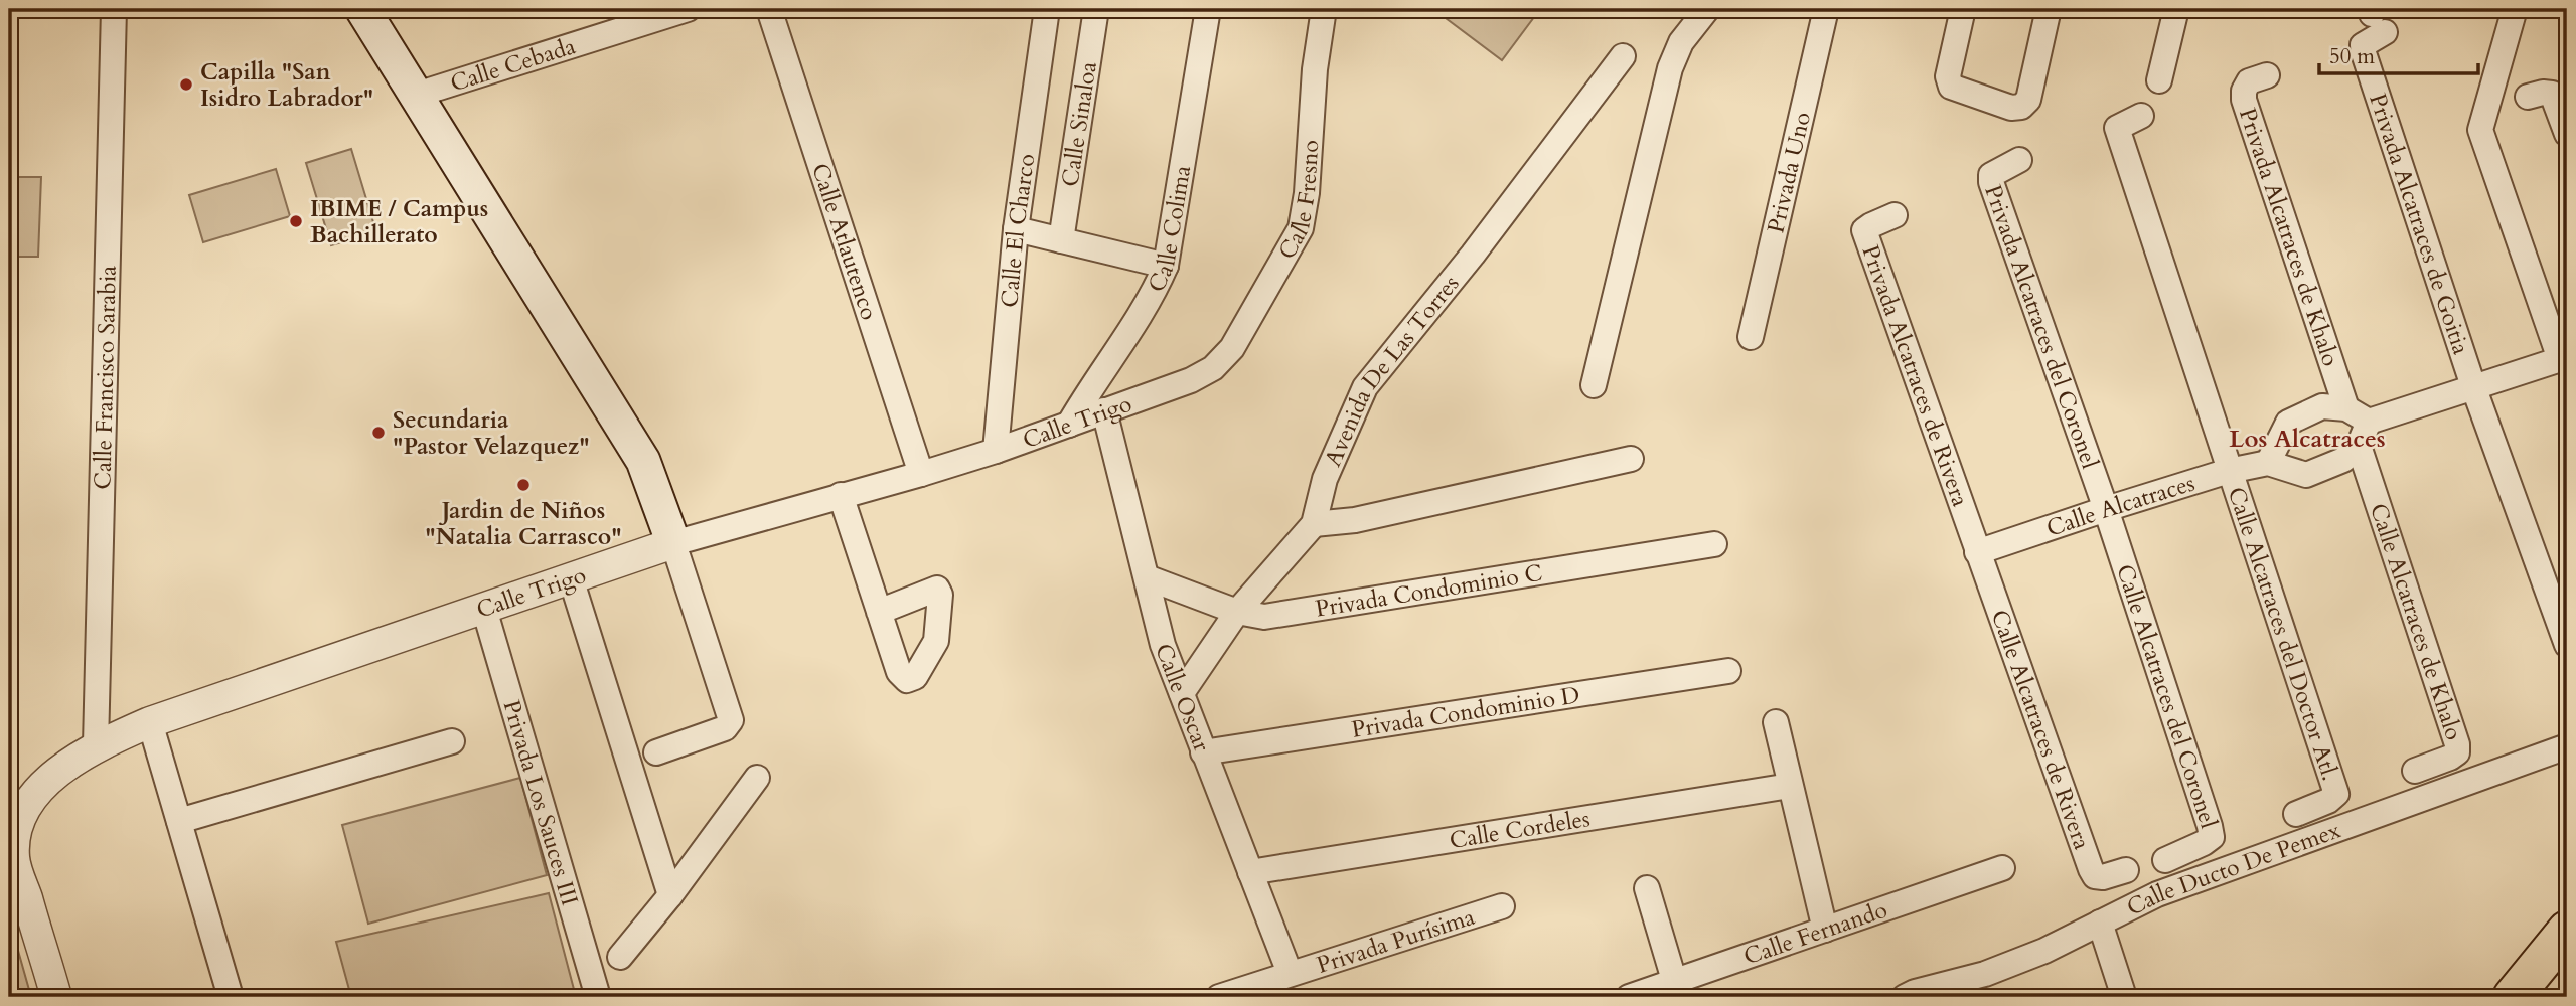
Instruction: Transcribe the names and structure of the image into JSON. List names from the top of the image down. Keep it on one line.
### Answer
{"streets":{"street":["Calle Cebada","Calle Sinaloa","Privada Uno","Calle Fresno","Privada Alcatraces de Goitia","Calle Colima","Calle El Charco","Privada Alcatraces de Khalo","Calle Atlautenco","Privada Alcatraces del Coronel","Avenida De Las Torres","Privada Alcatraces de Rivera","Calle Francisco Sarabia","Calle Trigo","Calle Alcatraces","Privada Condominio C","Calle Alcatraces de Khalo","Calle Alcatraces del Doctor Atl.","Calle Oscar","Calle Alcatraces del Coronel","Privada Condominio D","Calle Alcatraces de Rivera","Privada Los Sauces III","Calle Cordeles","Calle Ducto De Pemex","Calle Fernando","Privada Purísima"]},"crossings":[["Calle Fresno","Calle Trigo"],["Calle Colima","Calle Trigo"],["Calle El Charco","Calle Trigo"],["Calle Atlautenco","Calle Trigo"],["Privada Alcatraces del Coronel","Calle Alcatraces"],["Privada Alcatraces del Coronel","Calle Alcatraces del Coronel"],["Avenida De Las Torres","Privada Condominio C"],["Avenida De Las Torres","Calle Oscar"],["Privada Alcatraces de Rivera","Calle Alcatraces"],["Privada Alcatraces de Rivera","Calle Alcatraces de Rivera"],["Calle Francisco Sarabia","Calle Trigo"],["Calle Trigo","Calle Oscar"],["Calle Trigo","Privada Los Sauces III"],["Calle Alcatraces","Calle Alcatraces de Khalo"],["Calle Alcatraces","Calle Alcatraces del Doctor Atl."],["Calle Alcatraces","Calle Alcatraces del Coronel"],["Calle Alcatraces","Calle Alcatraces de Rivera"],["Privada Condominio C","Calle Oscar"],["Calle Oscar","Privada Condominio D"],["Calle Oscar","Calle Cordeles"],["Calle Oscar","Privada Purísima"]],"districts":["Los Alcatraces"],"places":["Capilla \"San Isidro Labrador\"","IBIME / Campus Bachillerato","Secundaria \"Pastor Velazquez\"","Jardin de Niños \"Natalia Carrasco\""],"scale_bar":"50 m"}
